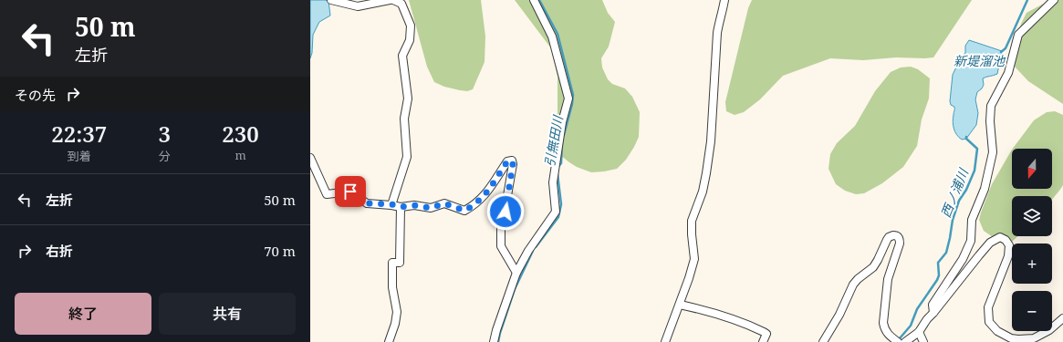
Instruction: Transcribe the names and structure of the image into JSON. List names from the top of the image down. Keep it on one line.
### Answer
{"water":["新堤溜池","引無田川","西ノ浦川"],"north":"bottom","page":{"turn":["50 m","左折"],"then":"その先","eta":["22:37","到着","3","分","230","m"],"map_buttons":["+","−"],"list":[{"name":"左折","value":"50 m"},{"name":"右折","value":"70 m"}],"buttons":["終了","共有"]}}
